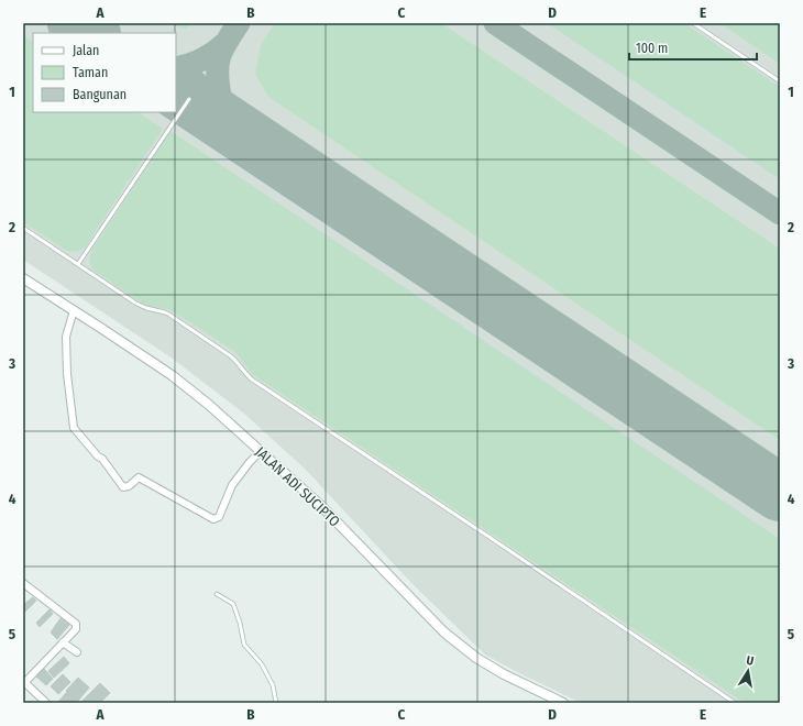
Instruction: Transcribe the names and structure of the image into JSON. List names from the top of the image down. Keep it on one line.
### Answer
{"streets":{"street":["JALAN ADI SUCIPTO"]},"legend":["Jalan","Taman","Bangunan"],"scale_bar":"100 m","north":"top","grid":{"columns":["A","B","C","D","E"],"rows":["1","2","3","4","5"]}}
